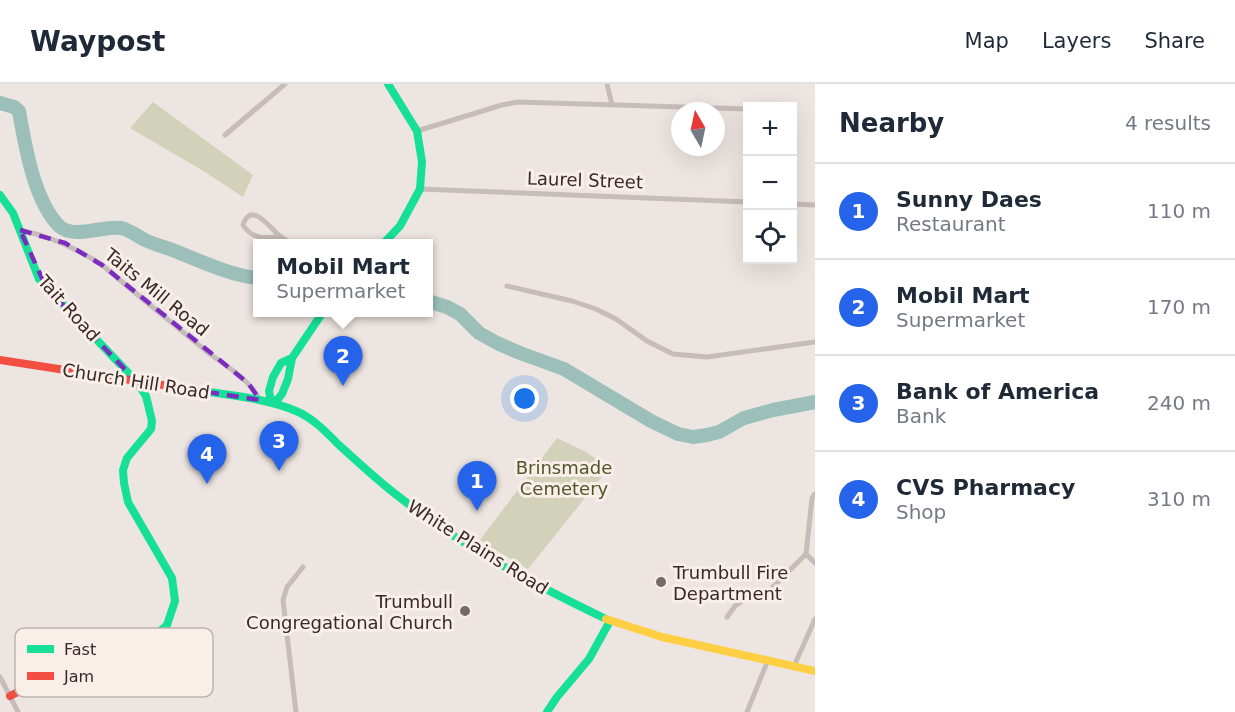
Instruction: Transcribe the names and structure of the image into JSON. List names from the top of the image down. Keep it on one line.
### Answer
{"streets":{"main road":["Tait Road","Church Hill Road","White Plains Road"],"street":["Laurel Street","Taits Mill Road"]},"crossings":[["Taits Mill Road","Tait Road"],["Taits Mill Road","Church Hill Road"],["Tait Road","Church Hill Road"],["Church Hill Road","White Plains Road"]],"parks":["Brinsmade Cemetery"],"places":["Trumbull Fire Department","Trumbull Congregational Church"],"legend":["Fast","Jam"],"north":"top","page":{"header":"Waypost","nav":["Map","Layers","Share"],"heading":["Nearby","4 results"],"map_buttons":["+","−"],"list":[{"mark":"1","name":"Sunny Daes","note":"Restaurant","value":"110 m"},{"mark":"2","name":"Mobil Mart","note":"Supermarket","value":"170 m"},{"mark":"3","name":"Bank of America","note":"Bank","value":"240 m"},{"mark":"4","name":"CVS Pharmacy","note":"Shop","value":"310 m"}],"popup":["Mobil Mart","Supermarket"],"pins":["2","3","4","1"]}}
